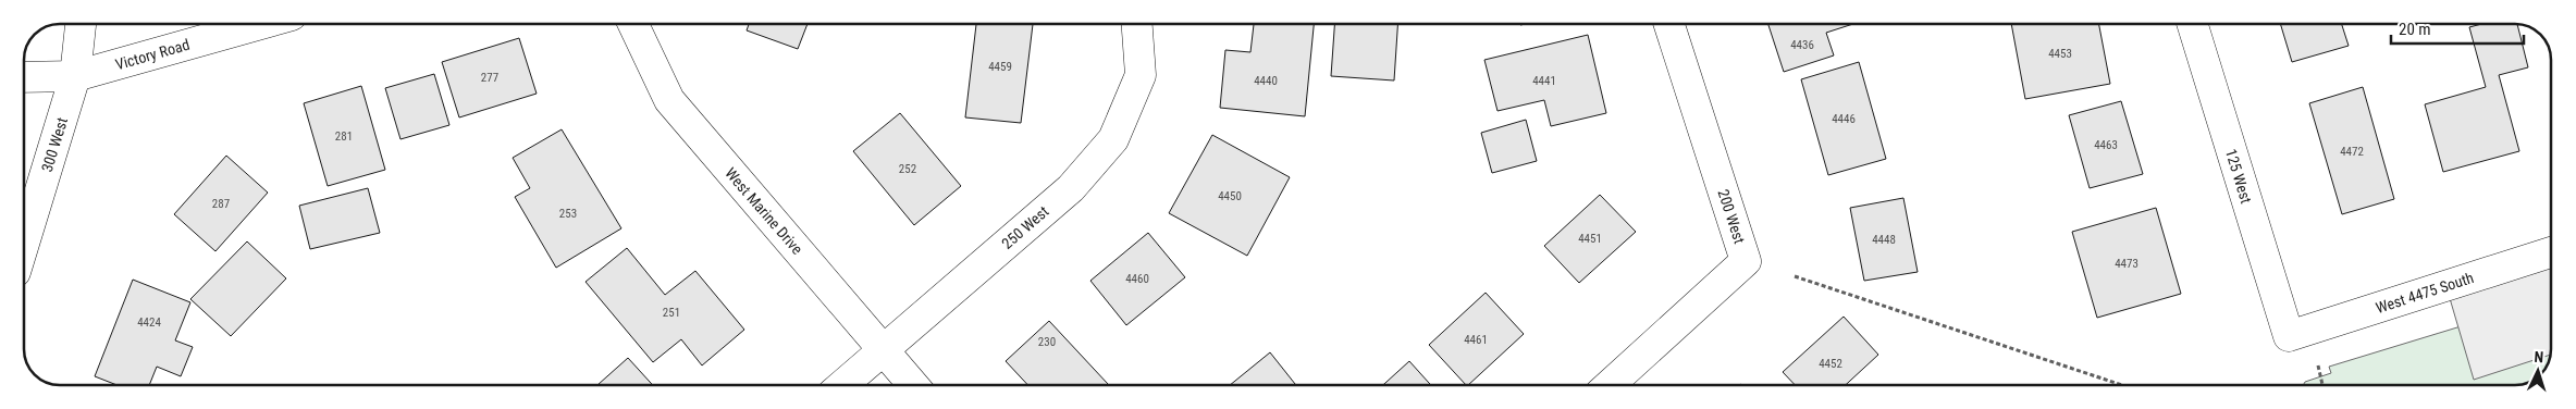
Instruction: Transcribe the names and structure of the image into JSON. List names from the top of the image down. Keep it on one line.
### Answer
{"streets":{"street":["Victory Road","300 West","125 West","West Marine Drive","200 West","250 West","West 4475 South"]},"crossings":[["Victory Road","300 West"],["125 West","West 4475 South"],["West Marine Drive","250 West"]],"house_numbers":["4436","4453","4459","277","4440","4441","4446","281","4463","4472","252","4450","287","253","4451","4448","4473","4460","251","4424","4461","230","4452"],"scale_bar":"20 m","north":"top"}
